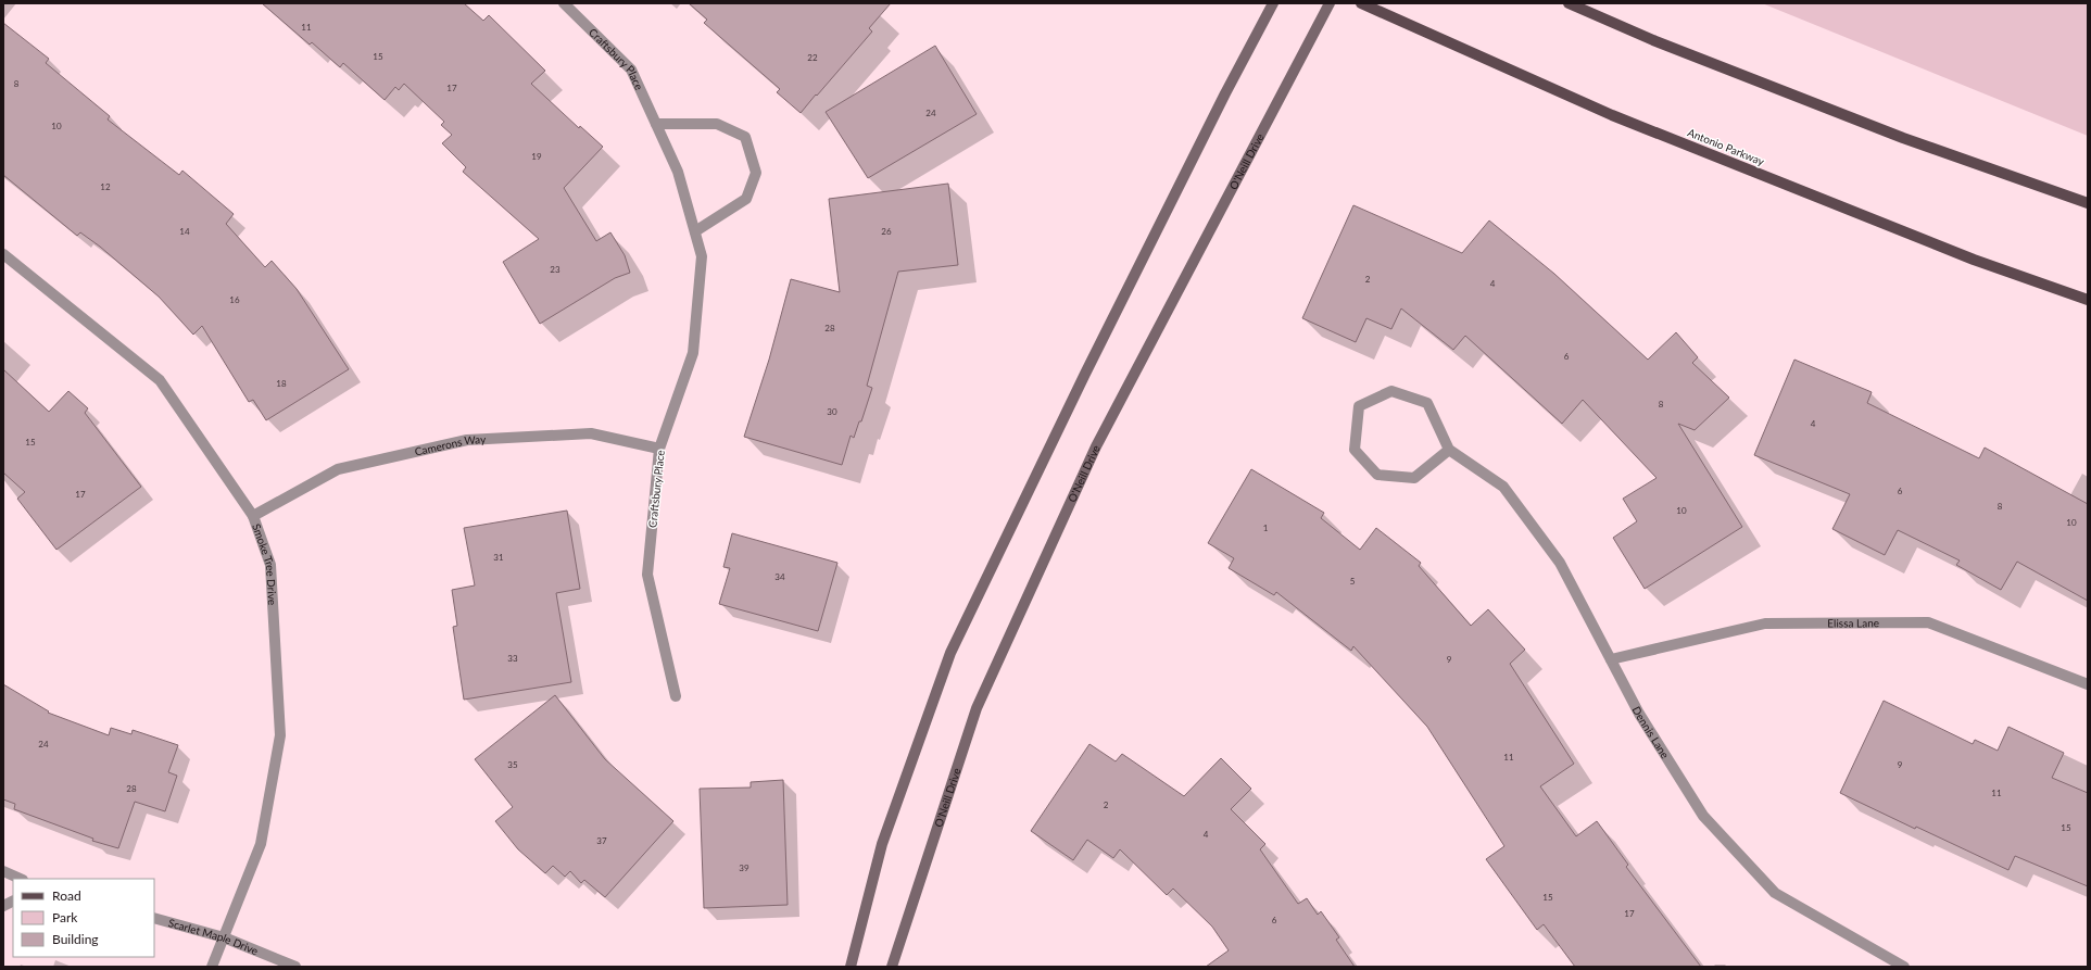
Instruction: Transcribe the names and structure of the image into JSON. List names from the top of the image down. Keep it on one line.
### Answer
{"streets":{"main road":["Antonio Parkway","O'Neill Drive"],"street":["Craftsbury Place","Camerons Way","Smoke Tree Drive","Elissa Lane","Dennis Lane","Scarlet Maple Drive"]},"crossings":[["Craftsbury Place","Camerons Way"],["Camerons Way","Smoke Tree Drive"],["Smoke Tree Drive","Scarlet Maple Drive"],["Elissa Lane","Dennis Lane"]],"house_numbers":["11","15","22","8","17","24","10","19","12","14","26","23","2","4","16","28","6","18","8","30","4","15","6","17","8","10","10","1","31","34","5","33","9","24","11","35","9","28","11","2","15","4","37","39","15","17","6"],"legend":["Road","Park","Building"]}
